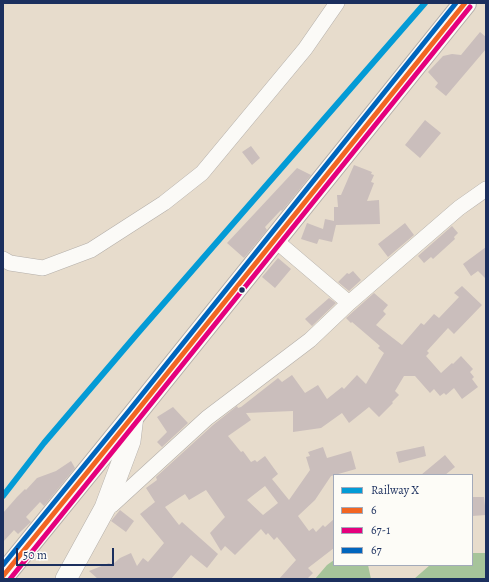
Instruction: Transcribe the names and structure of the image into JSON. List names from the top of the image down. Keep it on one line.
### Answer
{"lines":["rail line X","transit line 6","transit line 67","transit line 67-1"],"legend":["Railway X","6","67-1","67"],"scale_bar":"50 m"}
